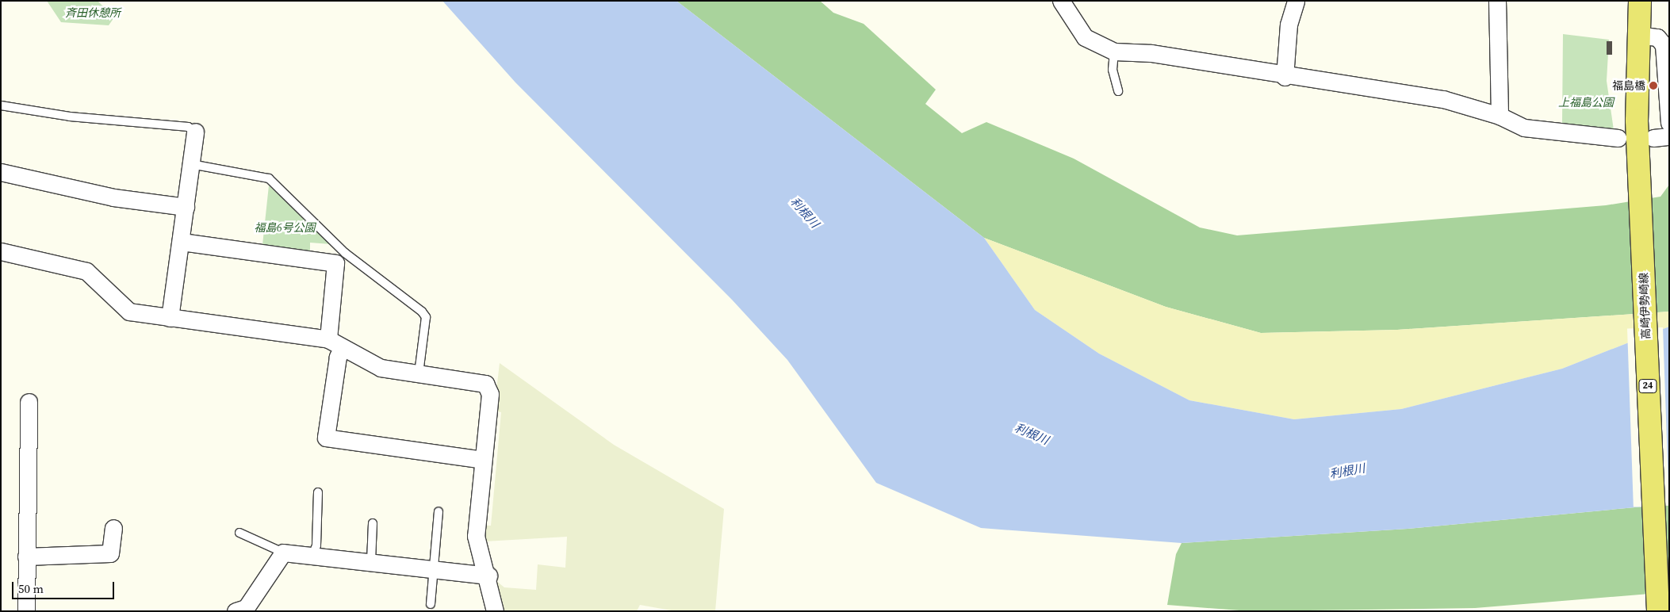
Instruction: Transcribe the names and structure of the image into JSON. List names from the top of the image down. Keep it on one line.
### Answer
{"streets":{"main road":["高崎伊勢崎線","24"]},"water":["利根川"],"parks":["斉田休憩所","上福島公園","福島6号公園"],"places":["福島橋"],"scale_bar":"50 m"}
